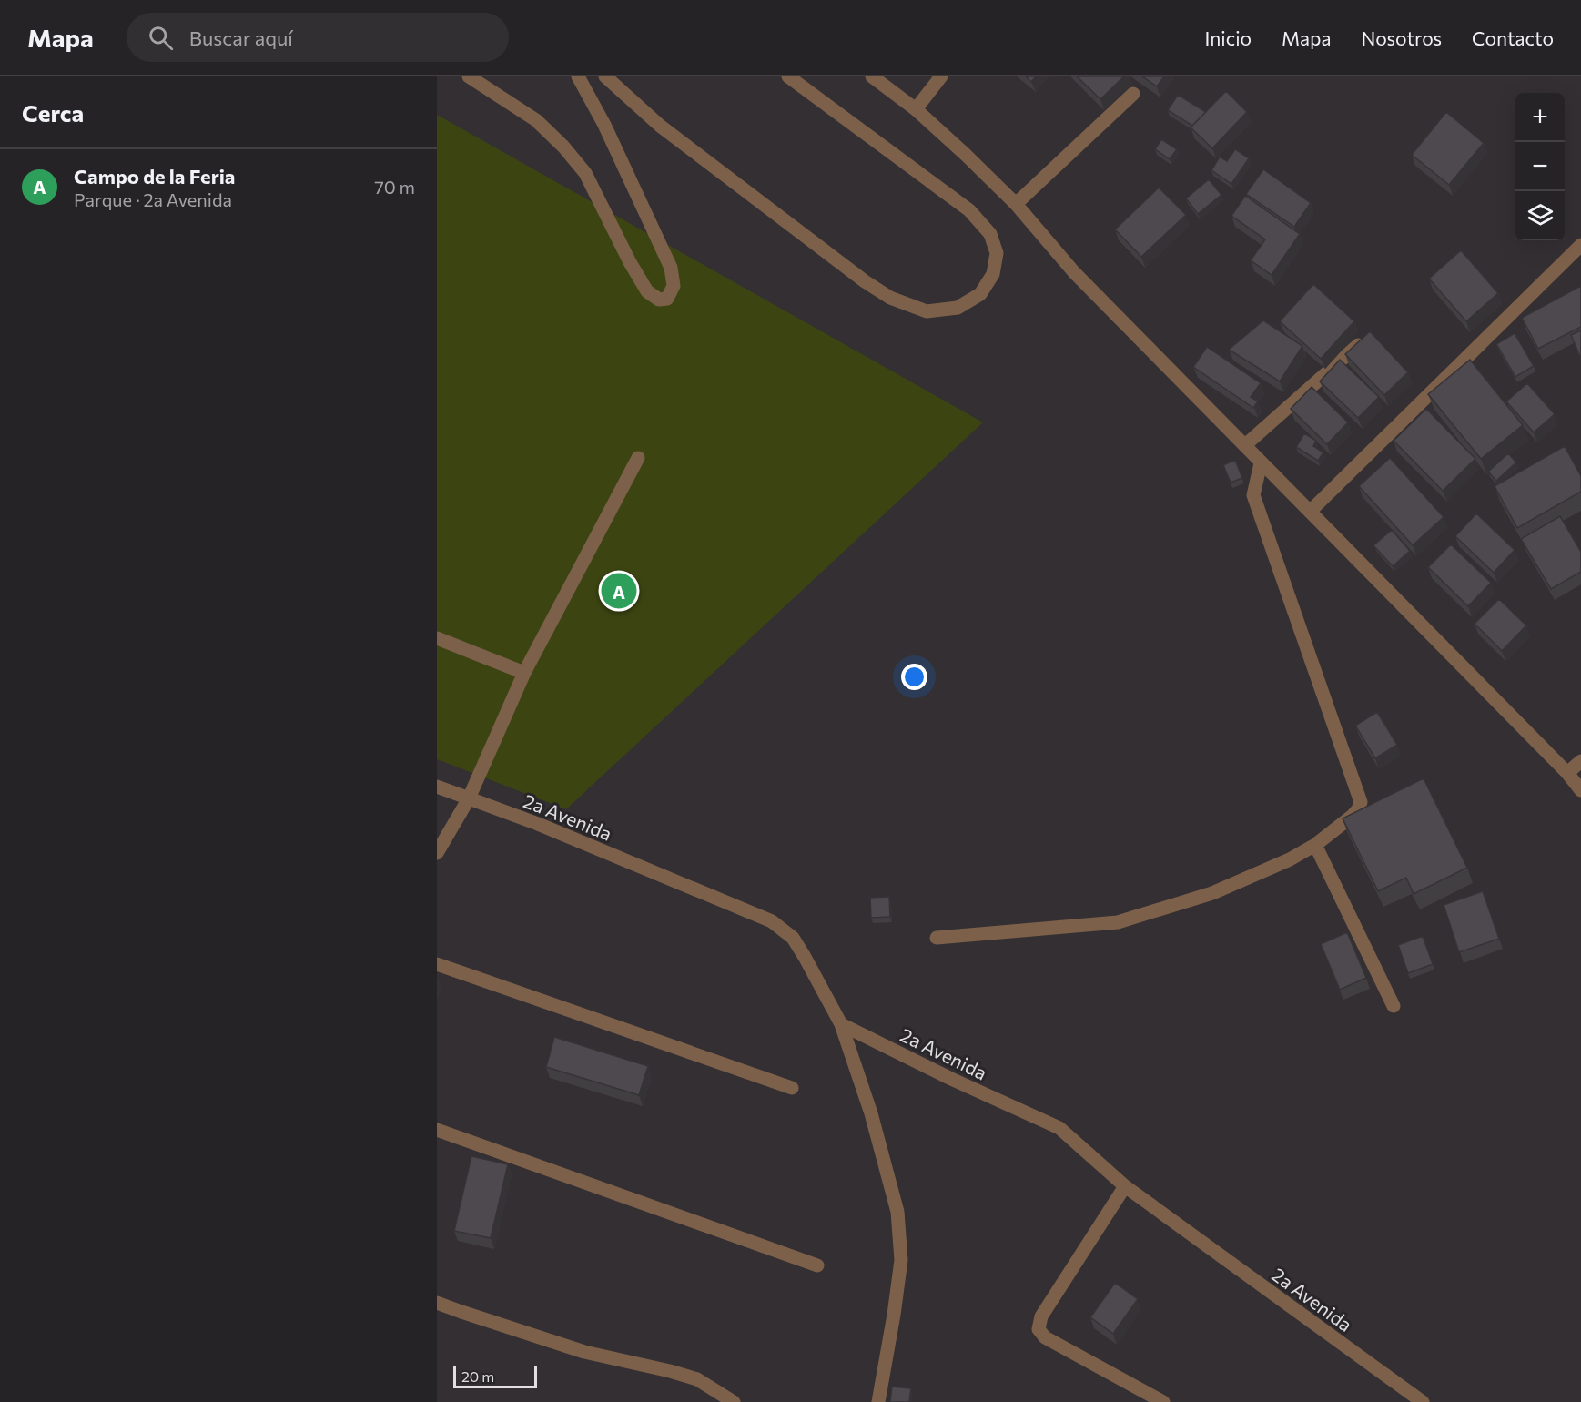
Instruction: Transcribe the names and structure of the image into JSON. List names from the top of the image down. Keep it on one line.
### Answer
{"streets":{"street":["2a Avenida"]},"scale_bar":"20 m","page":{"header":"Mapa","search":"Buscar aquí","nav":["Inicio","Mapa","Nosotros","Contacto"],"heading":"Cerca","map_buttons":["+","−"],"list":[{"mark":"A","name":"Campo de la Feria","note":"Parque · 2a Avenida","value":"70 m"}],"pins":"A","scale":"20 m"}}
